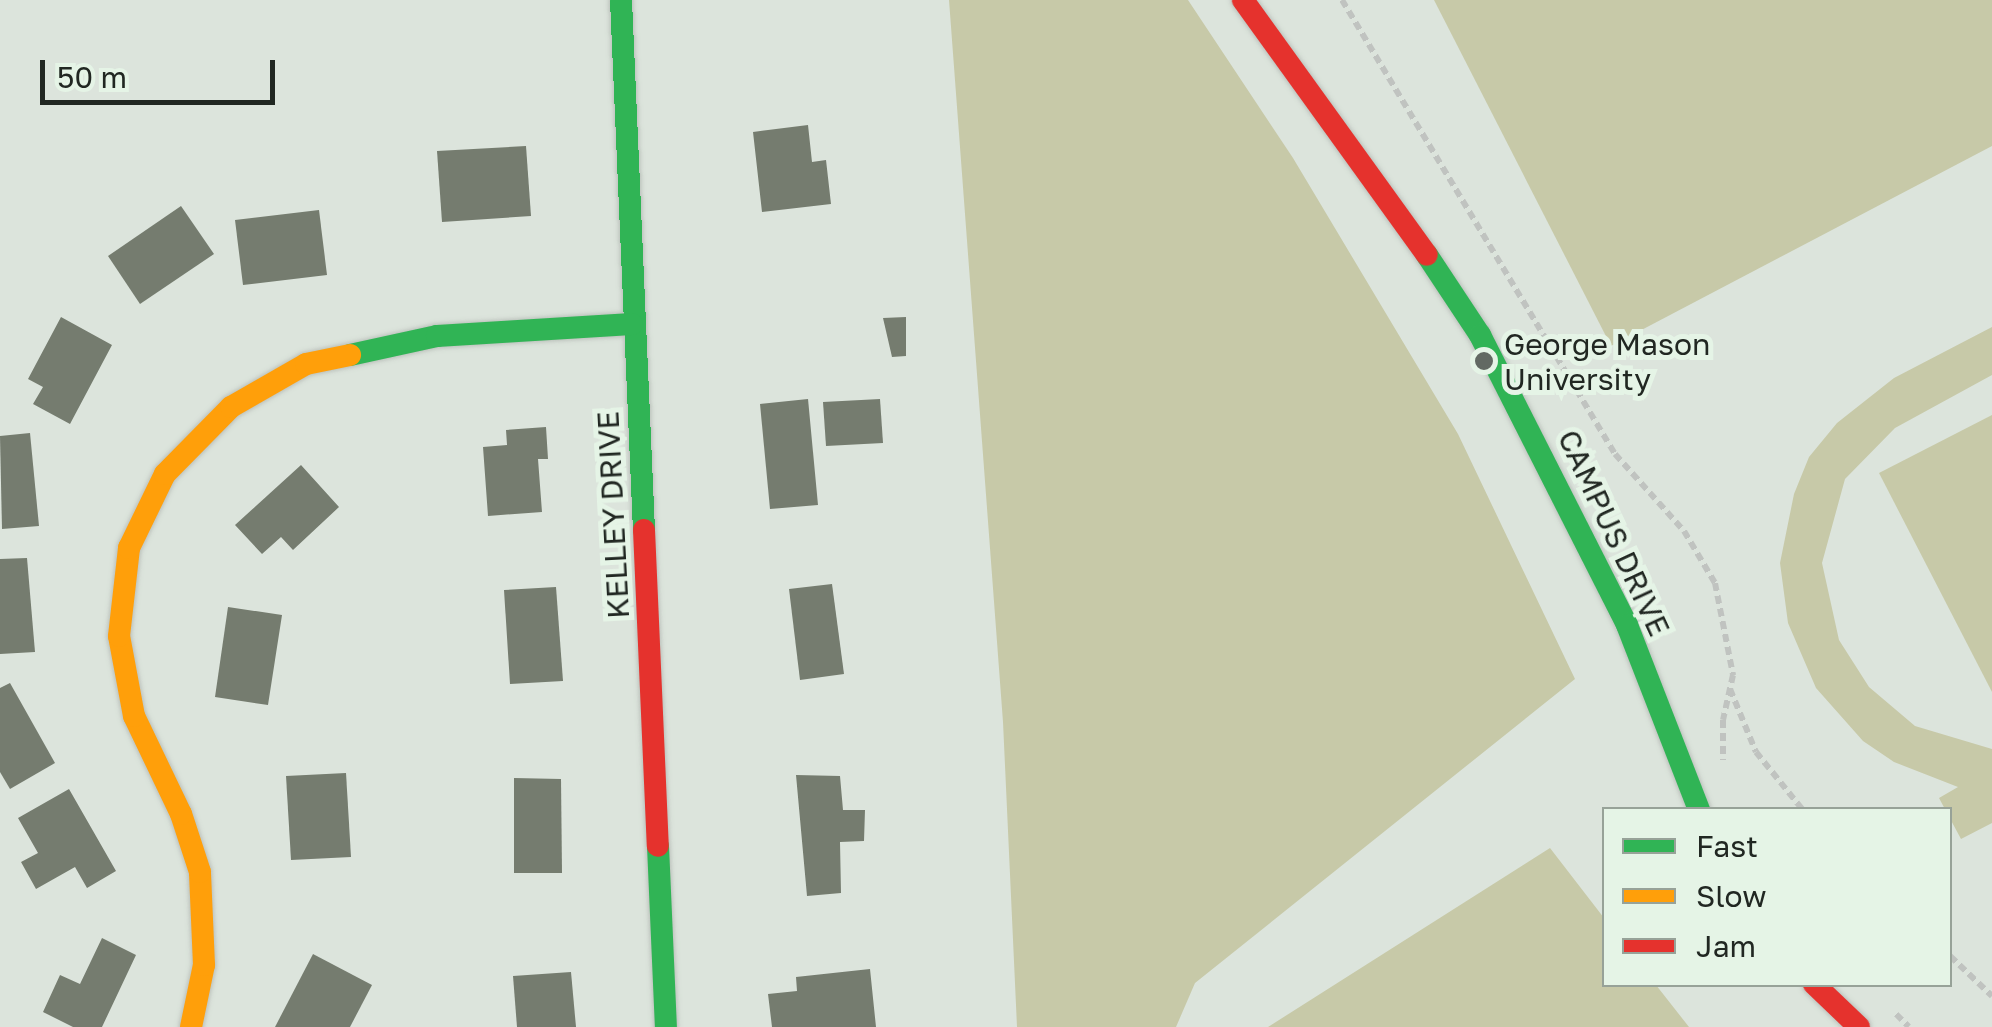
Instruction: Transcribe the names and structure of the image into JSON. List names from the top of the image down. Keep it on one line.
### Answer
{"streets":{"street":["KELLEY DRIVE","CAMPUS DRIVE"]},"places":["George Mason University"],"legend":["Fast","Slow","Jam"],"scale_bar":"50 m"}
